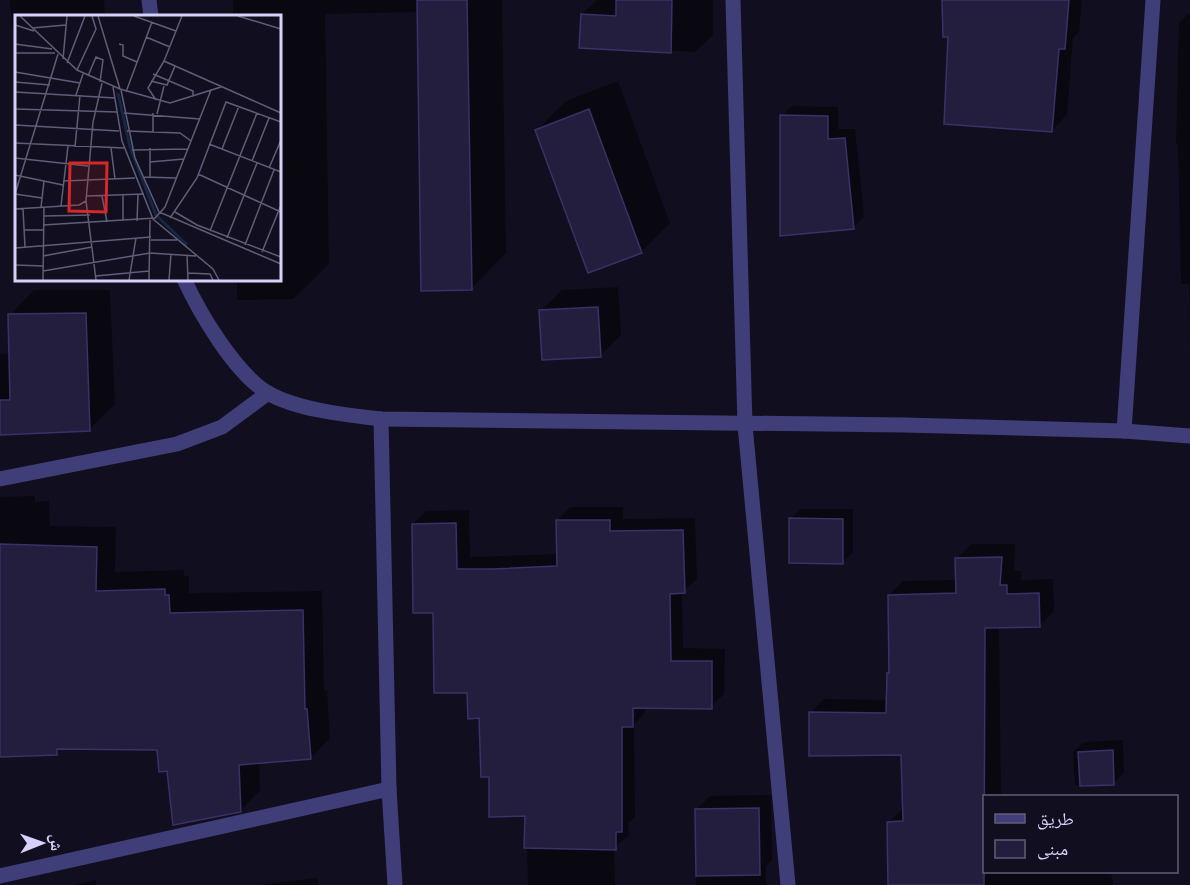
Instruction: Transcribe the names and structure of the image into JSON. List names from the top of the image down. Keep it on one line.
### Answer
{"legend":["طريق","مبنى"],"north":"right"}
